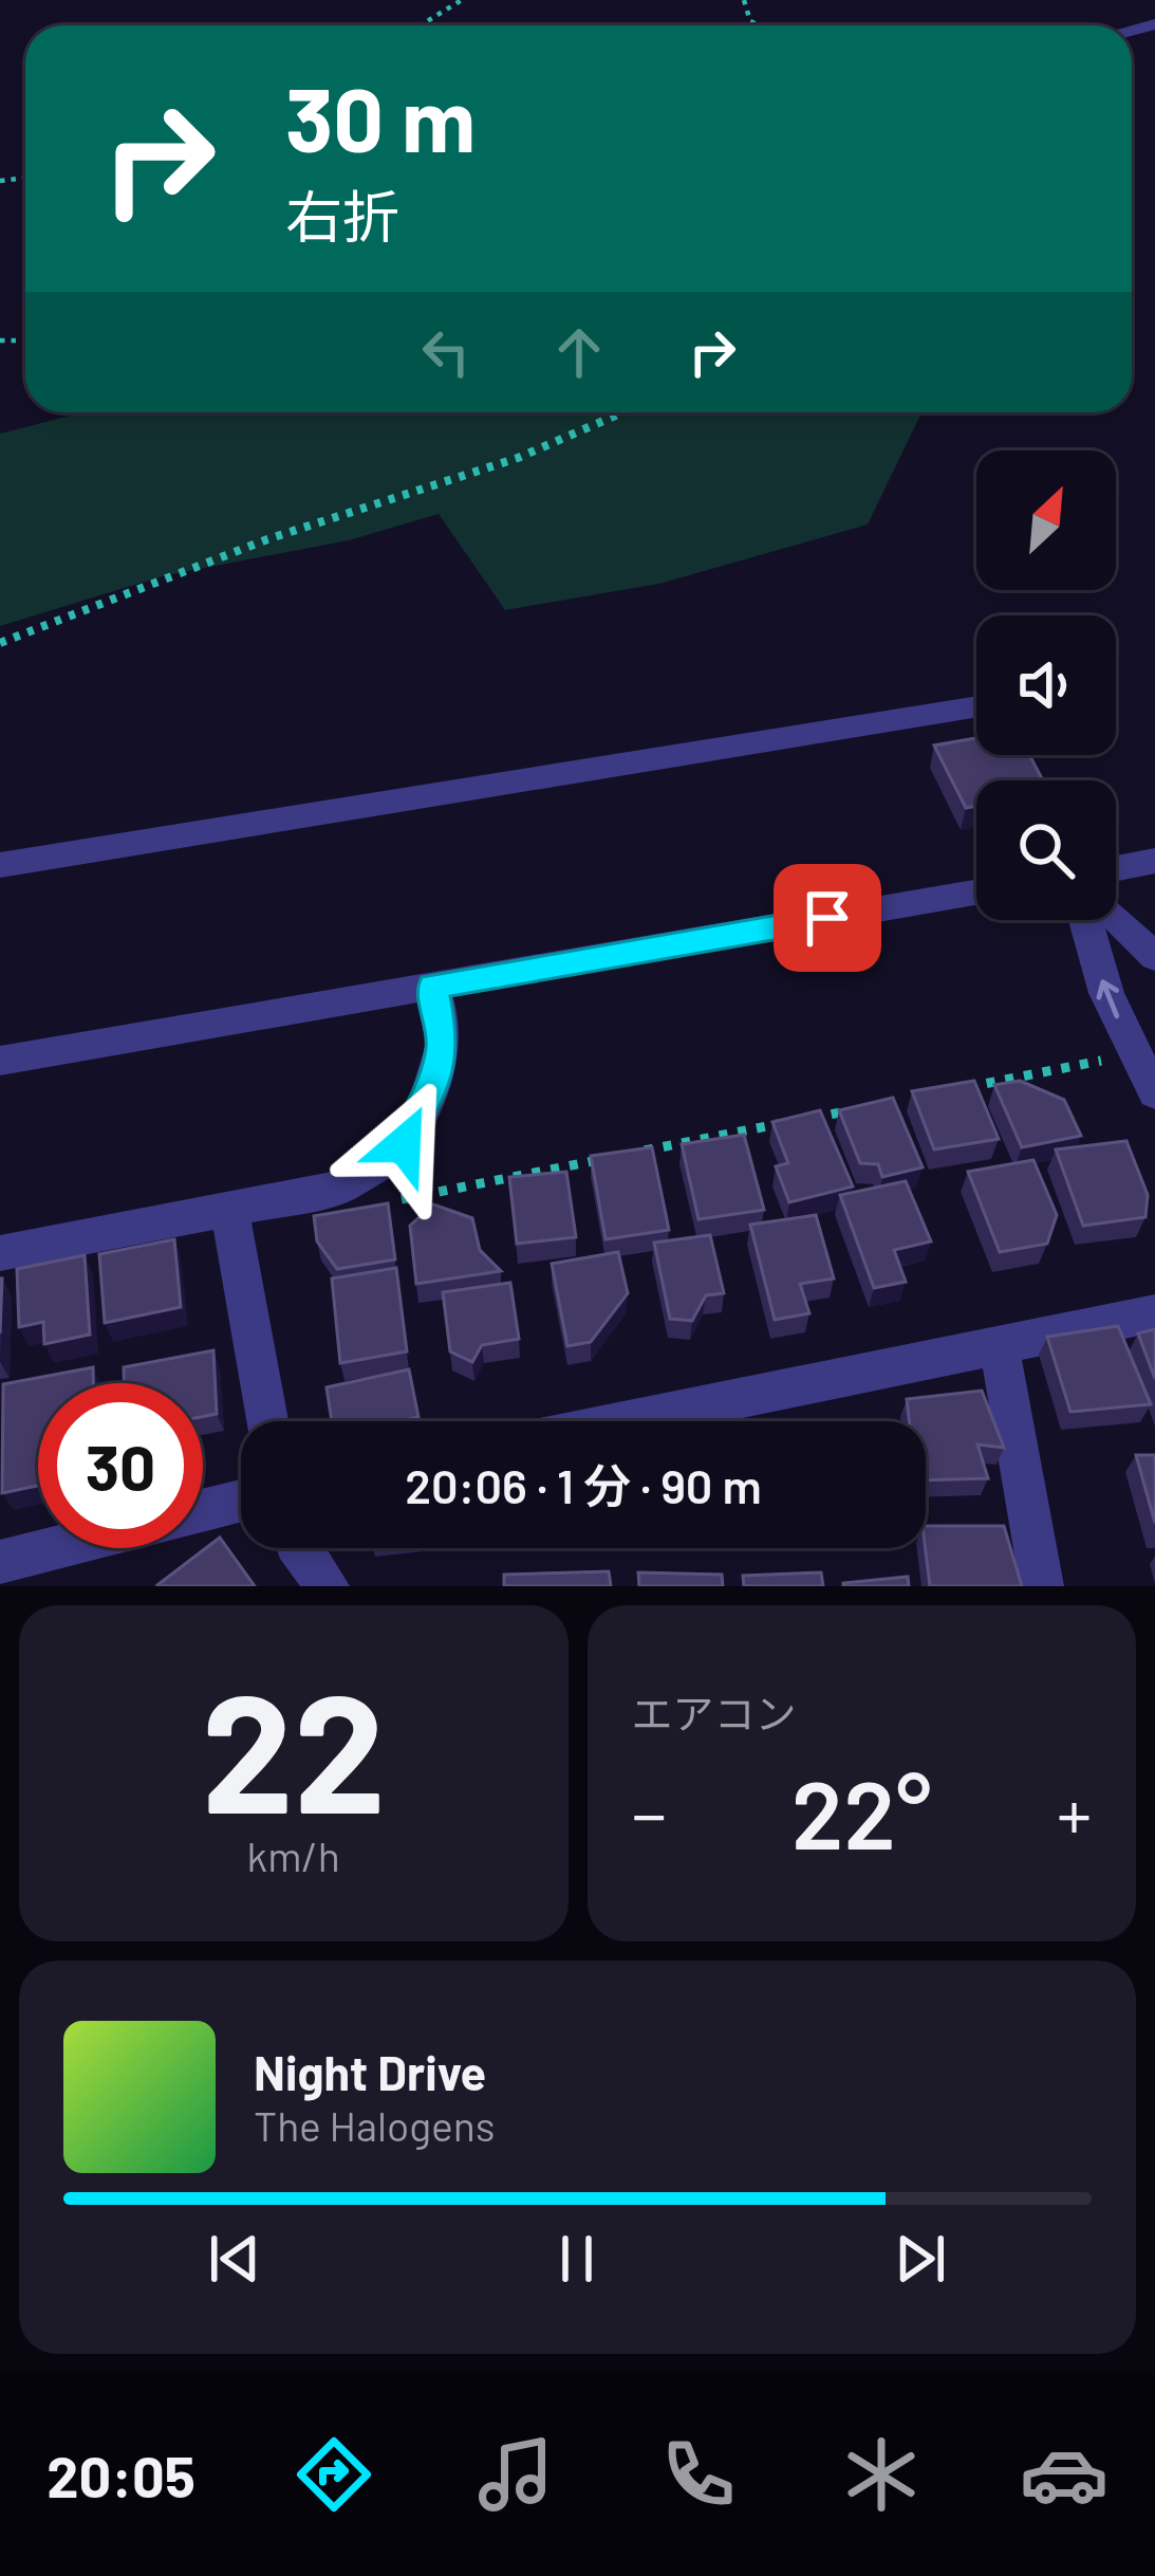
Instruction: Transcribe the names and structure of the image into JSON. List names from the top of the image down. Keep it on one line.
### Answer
{"north":"top right","page":{"turn":["30 m","右折"],"limit":"30","trip":"20:06 · 1 分 · 90 m","tile":[["22","km/h"],"エアコン"],"heat":["−","22°","+"],"song":["Night Drive","The Halogens"],"tabs":"20:05"}}
